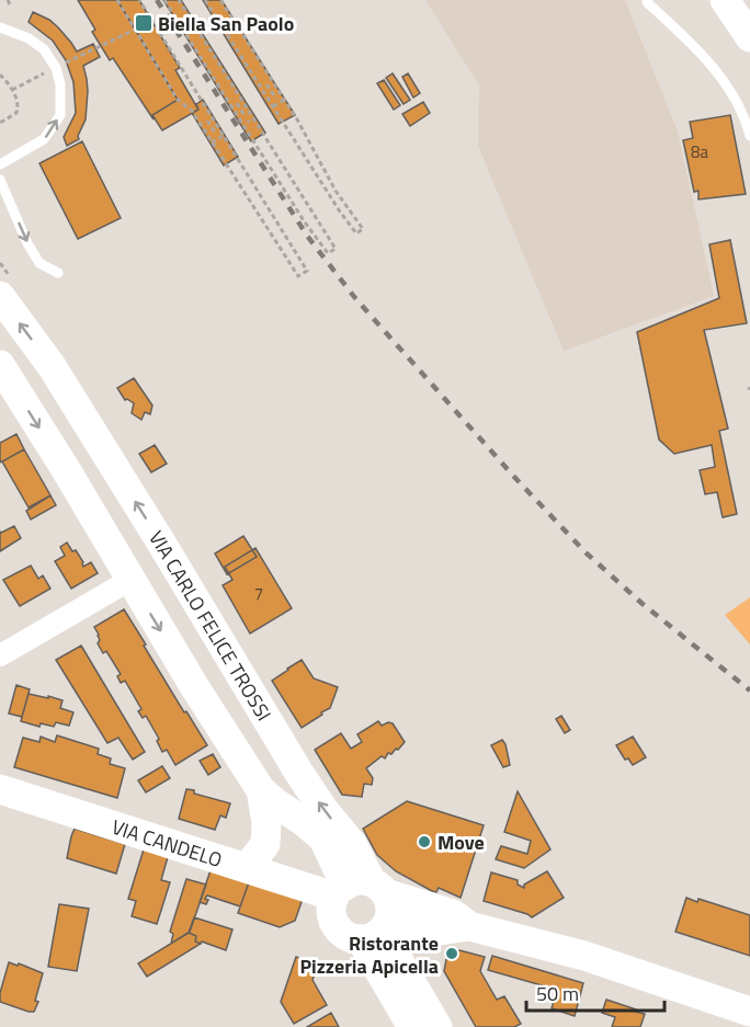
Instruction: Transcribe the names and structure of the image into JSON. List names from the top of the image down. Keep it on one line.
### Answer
{"streets":{"main road":["VIA CARLO FELICE TROSSI","VIA CANDELO"]},"crossings":[["VIA CARLO FELICE TROSSI","VIA CANDELO"]],"places":{"transit":["Biella San Paolo"],"other":["Move","Ristorante Pizzeria Apicella"]},"house_numbers":["8a","7"],"scale_bar":"50 m"}
